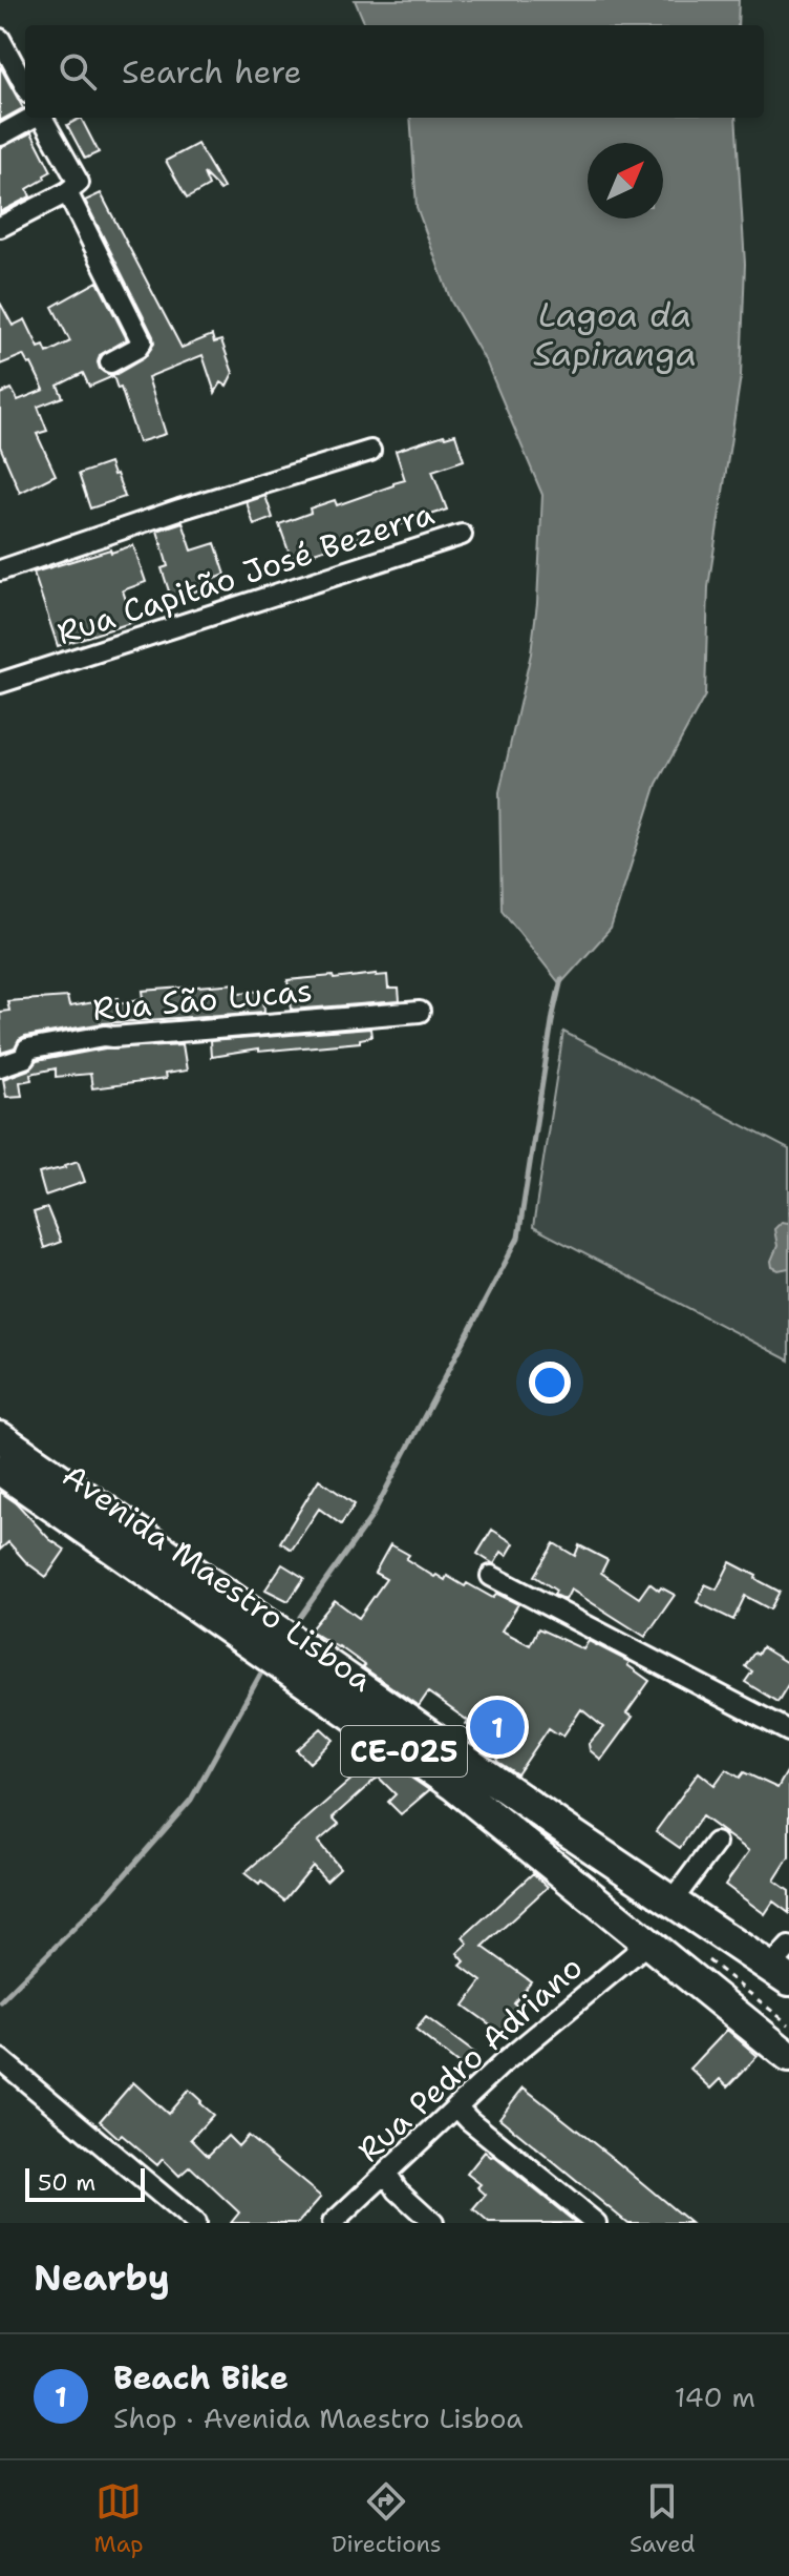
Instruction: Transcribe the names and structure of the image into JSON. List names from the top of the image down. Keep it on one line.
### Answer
{"streets":{"highway":["Avenida Maestro Lisboa","CE-025"],"street":["Rua Capitão José Bezerra","Rua São Lucas","Rua Pedro Adriano"]},"crossings":[["Avenida Maestro Lisboa","Rua Pedro Adriano"]],"water":["Lagoa da Sapiranga"],"scale_bar":"50 m","north":"top right","page":{"search":"Search here","pins":"1","scale":"50 m","heading":"Nearby","list":[{"mark":"1","name":"Beach Bike","note":"Shop · Avenida Maestro Lisboa","value":"140 m"}],"nav":["Map","Directions","Saved"]}}
